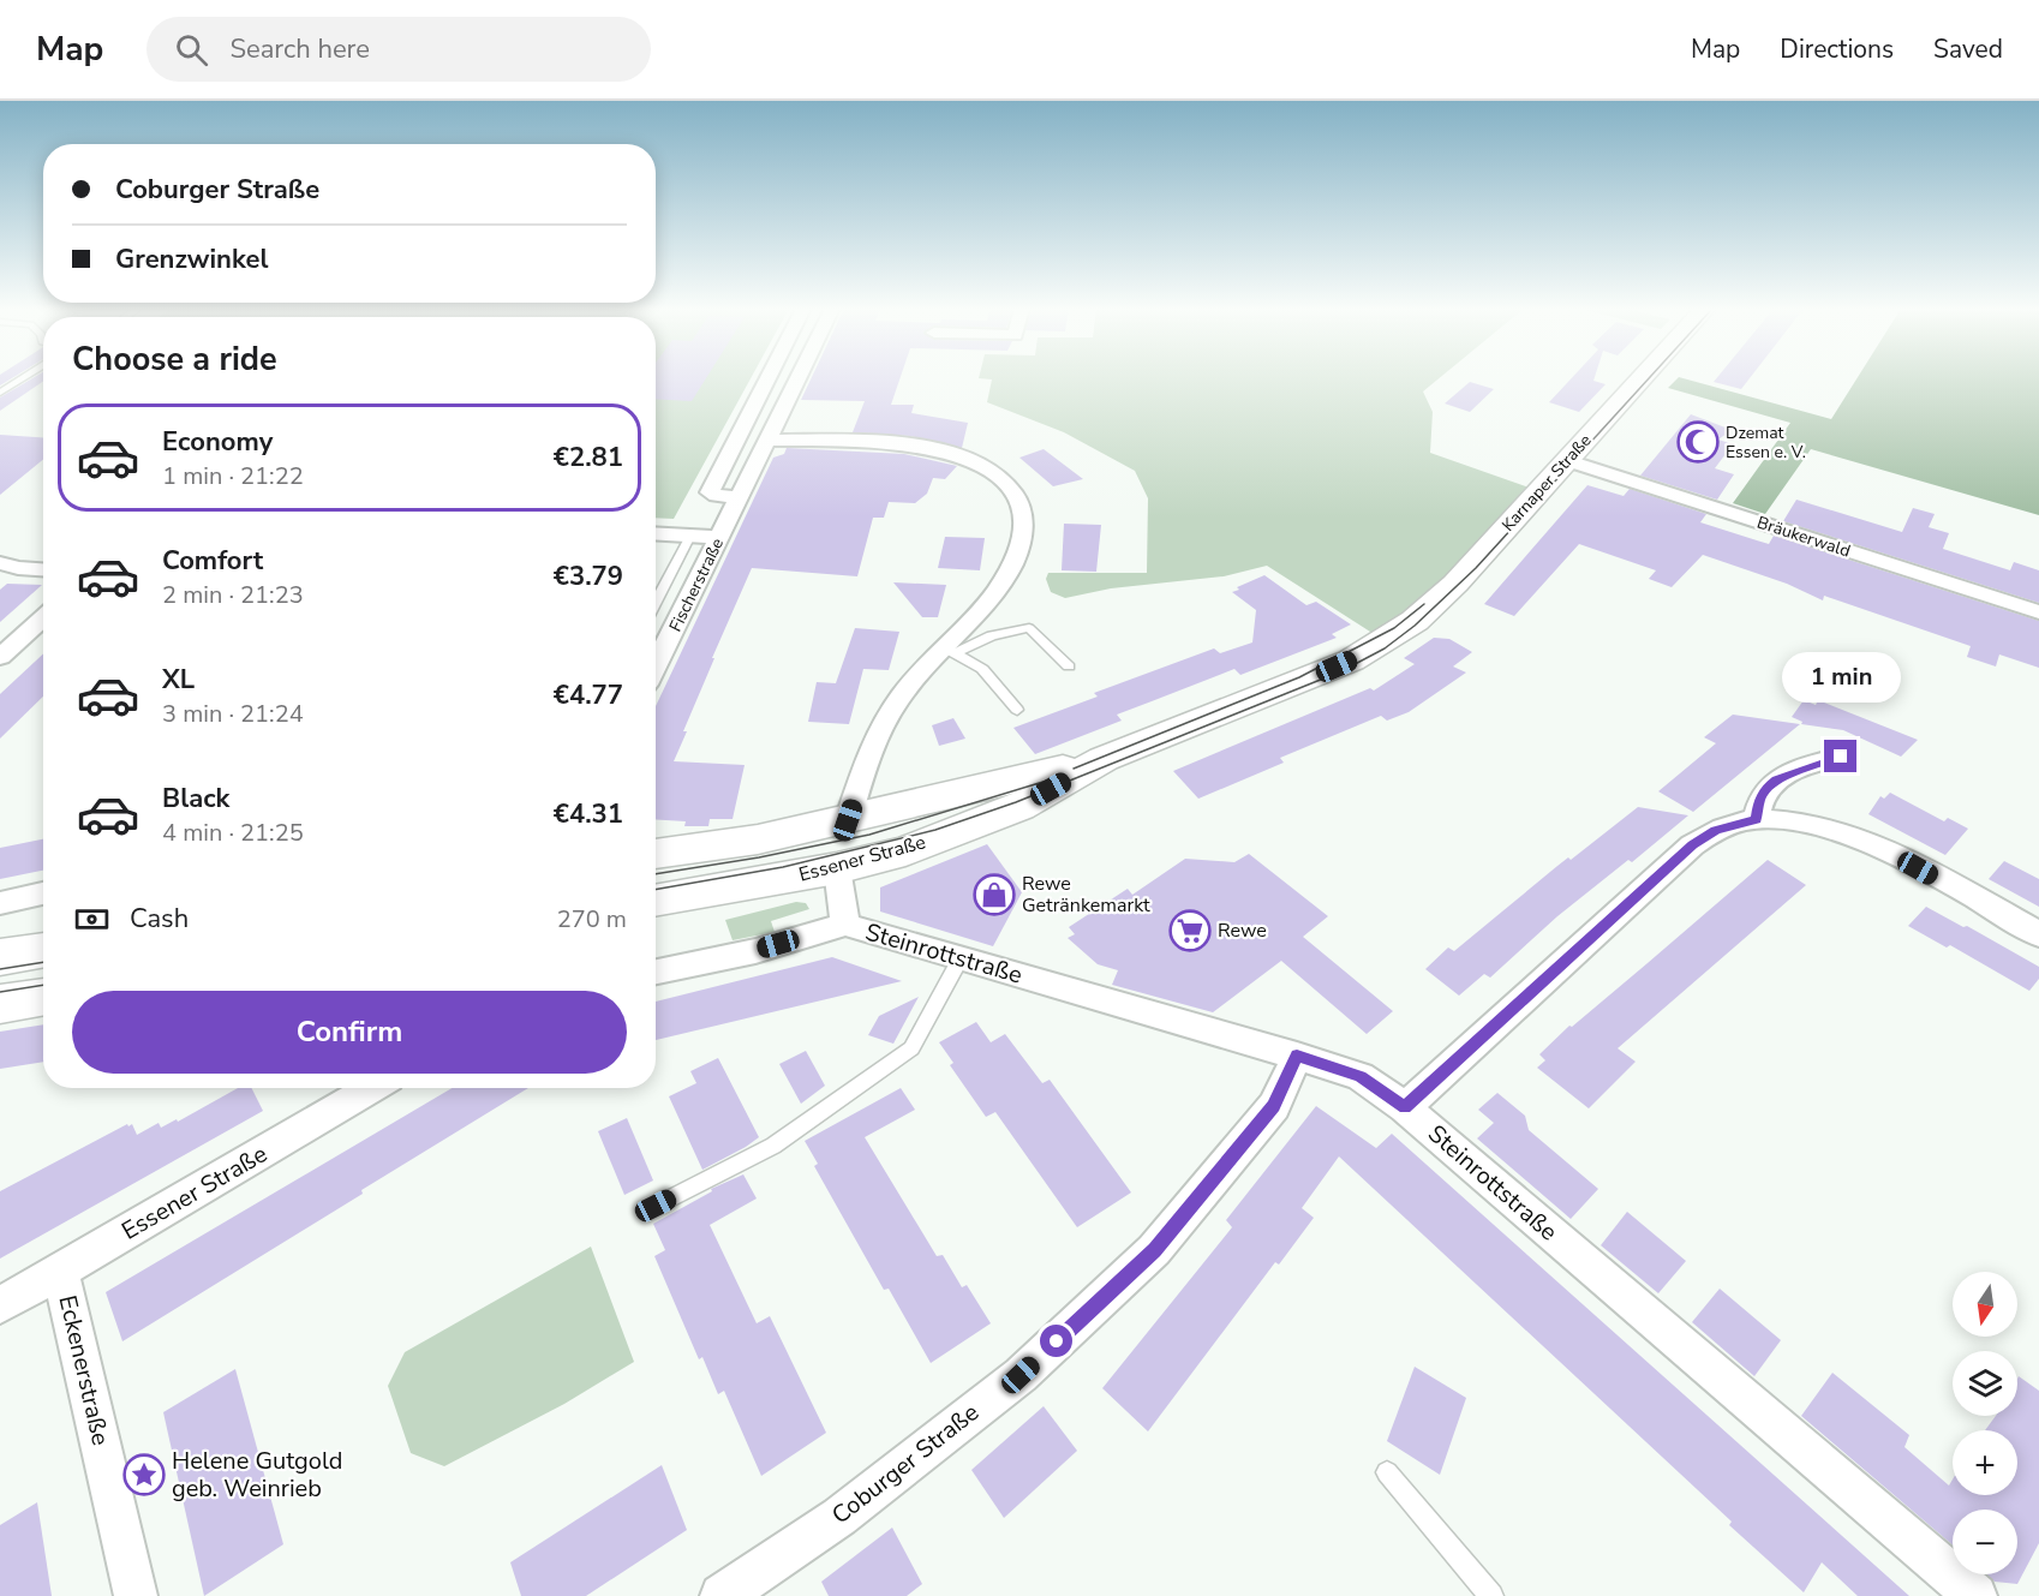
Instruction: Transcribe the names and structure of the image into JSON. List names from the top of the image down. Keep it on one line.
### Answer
{"streets":{"main road":["Karnaper Straße","Essener Straße"],"street":["Bräukerwald","Fischerstraße","Steinrottstraße","Eckenerstraße","Coburger Straße"]},"crossings":[["Karnaper Straße","Bräukerwald"],["Karnaper Straße","Essener Straße"],["Essener Straße","Steinrottstraße"],["Essener Straße","Eckenerstraße"],["Steinrottstraße","Coburger Straße"]],"places":{"mosque":["Dzemat Essen e. V."],"shop":["Rewe Getränkemarkt"],"supermarket":["Rewe"],"place":["Helene Gutgold geb. Weinrieb"]},"north":"bottom","page":{"header":"Map","search":"Search here","nav":["Map","Directions","Saved"],"banner":["Coburger Straße","Grenzwinkel"],"heading":"Choose a ride","list":[{"name":"Economy","note":"1 min · 21:22","value":"€2.81"},{"name":"Comfort","note":"2 min · 21:23","value":"€3.79"},{"name":"XL","note":"3 min · 21:24","value":"€4.77"},{"name":"Black","note":"4 min · 21:25","value":"€4.31"}],"bubble":"1 min","pay":["Cash","270 m"],"buttons":"Confirm","map_buttons":["+","−"]}}
